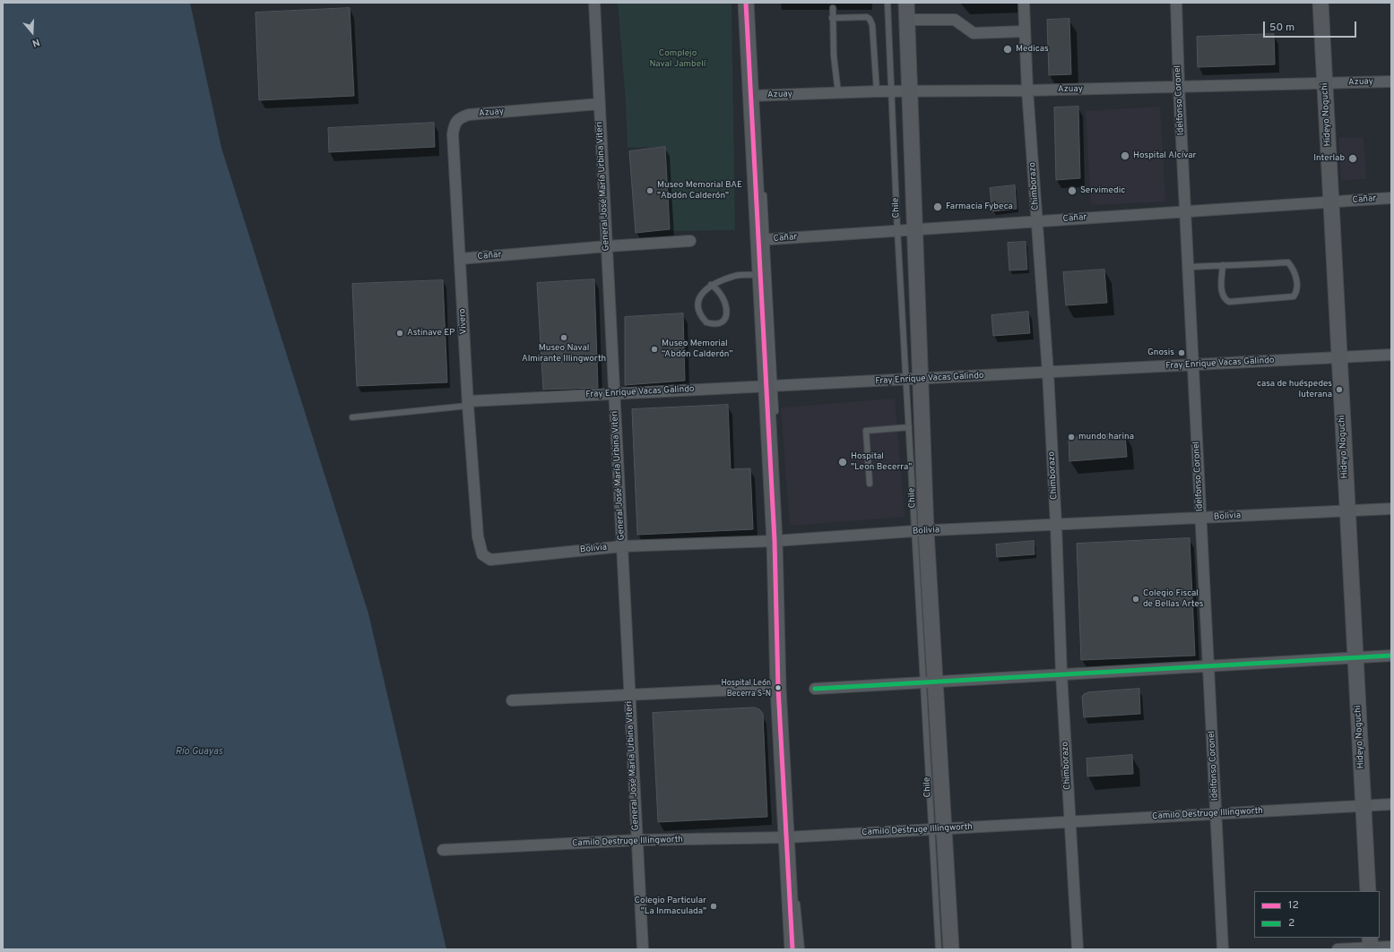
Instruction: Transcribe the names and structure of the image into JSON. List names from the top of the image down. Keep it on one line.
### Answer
{"streets":{"main road":["Hideyo Noguchi","Chile"],"street":["Azuay","Idelfonso Coronel","General José María Urbina Viteri","Chimborazo","Cañar","Vivero","Fray Enrique Vacas Galindo","Bolivia","Camilo Destruge Illingworth"]},"crossings":[["Azuay","Idelfonso Coronel"],["Azuay","Hideyo Noguchi"],["Azuay","General José María Urbina Viteri"],["Azuay","Chimborazo"],["Azuay","Chile"],["Azuay","Vivero"],["Idelfonso Coronel","Cañar"],["Idelfonso Coronel","Fray Enrique Vacas Galindo"],["Idelfonso Coronel","Bolivia"],["Idelfonso Coronel","Camilo Destruge Illingworth"],["Hideyo Noguchi","Cañar"],["Hideyo Noguchi","Fray Enrique Vacas Galindo"],["Hideyo Noguchi","Bolivia"],["Hideyo Noguchi","Camilo Destruge Illingworth"],["General José María Urbina Viteri","Cañar"],["General José María Urbina Viteri","Fray Enrique Vacas Galindo"],["General José María Urbina Viteri","Bolivia"],["General José María Urbina Viteri","Camilo Destruge Illingworth"],["Chimborazo","Cañar"],["Chimborazo","Fray Enrique Vacas Galindo"],["Chimborazo","Bolivia"],["Chimborazo","Camilo Destruge Illingworth"],["Cañar","Chile"],["Cañar","Vivero"],["Chile","Fray Enrique Vacas Galindo"],["Chile","Bolivia"],["Chile","Camilo Destruge Illingworth"],["Vivero","Fray Enrique Vacas Galindo"],["Vivero","Bolivia"]],"water":["Río Guayas"],"parks":["Complejo Naval Jambelí"],"places":["Medicas","Hospital Alcívar","Interlab","Museo Memorial BAE \"Abdón Calderón\"","Servimedic","Farmacia Fybeca","Astinave EP","Museo Naval Almirante Illingworth","Museo Memorial “Abdón Calderón”","Gnosis","casa de huéspedes luterana","mundo harina","Hospital \"Leon Becerra\"","Colegio Fiscal de Bellas Artes","Hospital León Becerra S-N","Colegio Particular \"La Inmaculada\""],"lines":["transit line 12","transit line 2"],"legend":["12","2"],"scale_bar":"50 m","north":"bottom"}
